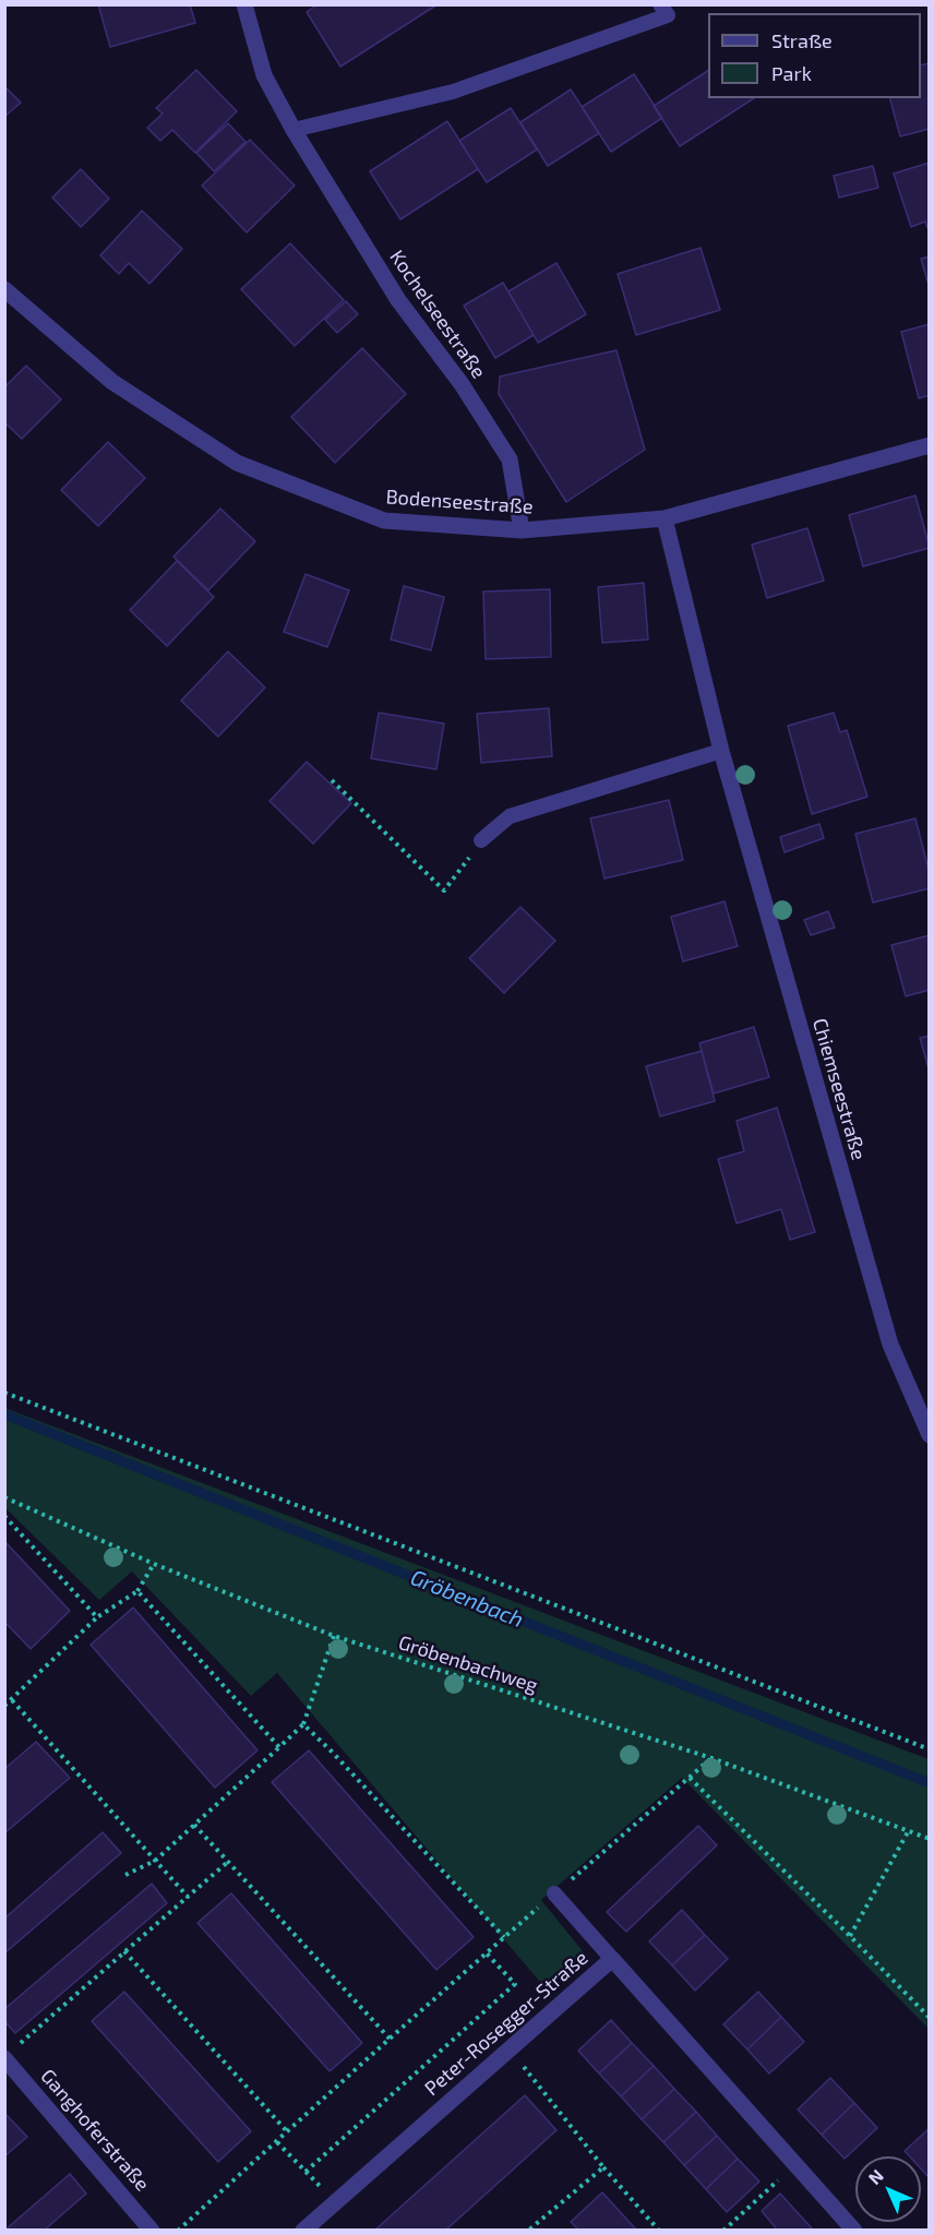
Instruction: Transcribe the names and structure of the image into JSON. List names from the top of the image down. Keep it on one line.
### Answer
{"streets":{"street":["Kochelseestraße","Bodenseestraße","Chiemseestraße","Peter-Rosegger-Straße","Ganghoferstraße"],"path":["Gröbenbachweg"]},"crossings":[["Kochelseestraße","Bodenseestraße"],["Bodenseestraße","Chiemseestraße"]],"water":["Gröbenbach"],"legend":["Straße","Park"],"north":"top left"}
